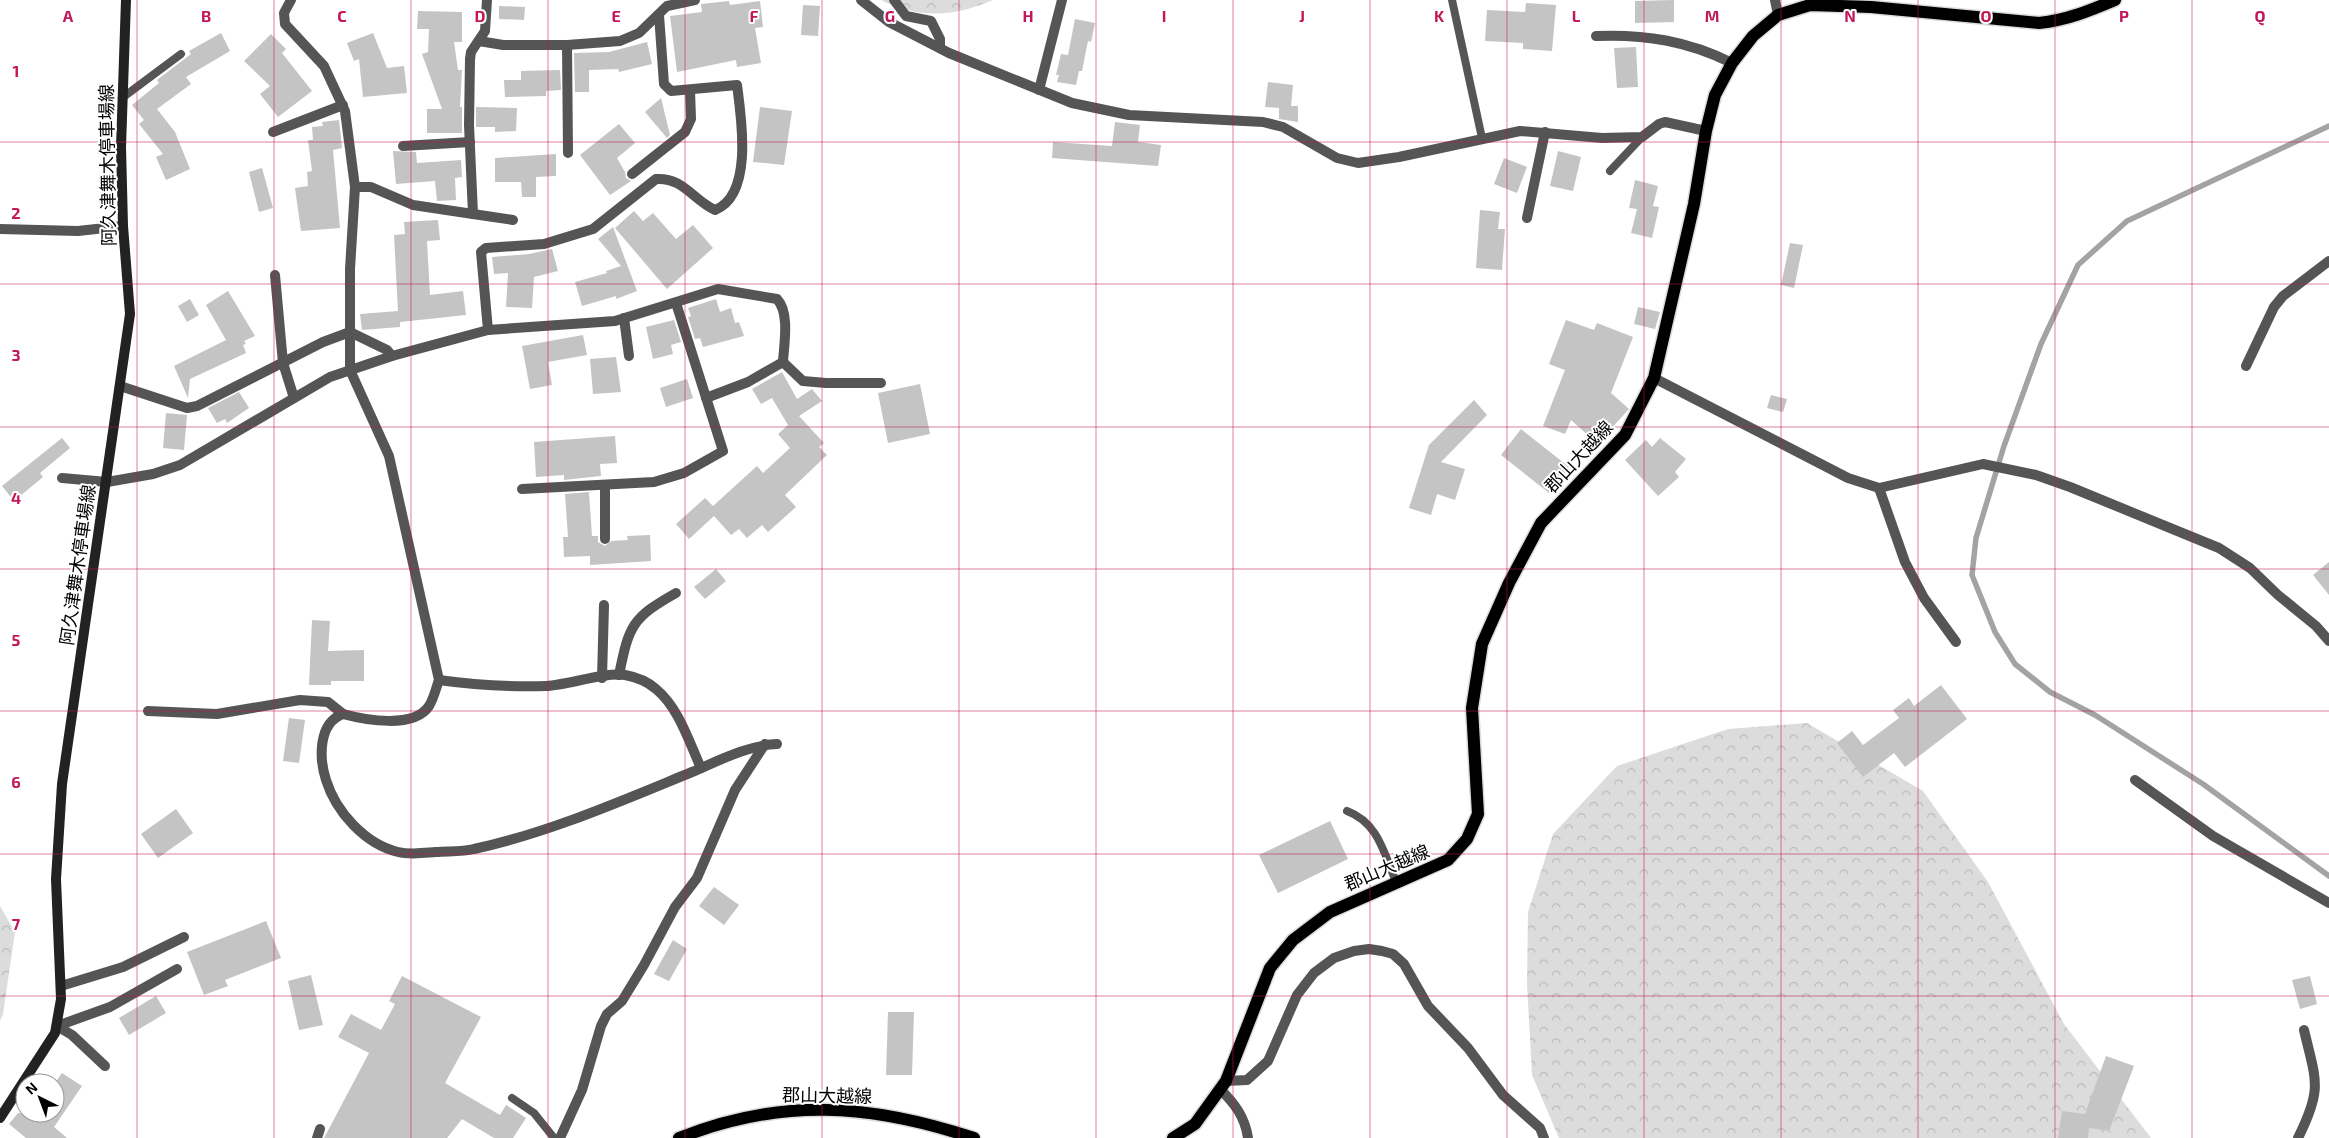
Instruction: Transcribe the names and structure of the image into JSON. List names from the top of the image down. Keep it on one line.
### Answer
{"streets":{"main road":["阿久津舞木停車場線","郡山大越線"]},"north":"top left","grid":{"columns":["A","B","C","D","E","F","G","H","I","J","K","L","M","N","O","P","Q"],"rows":["1","2","3","4","5","6","7"]}}
